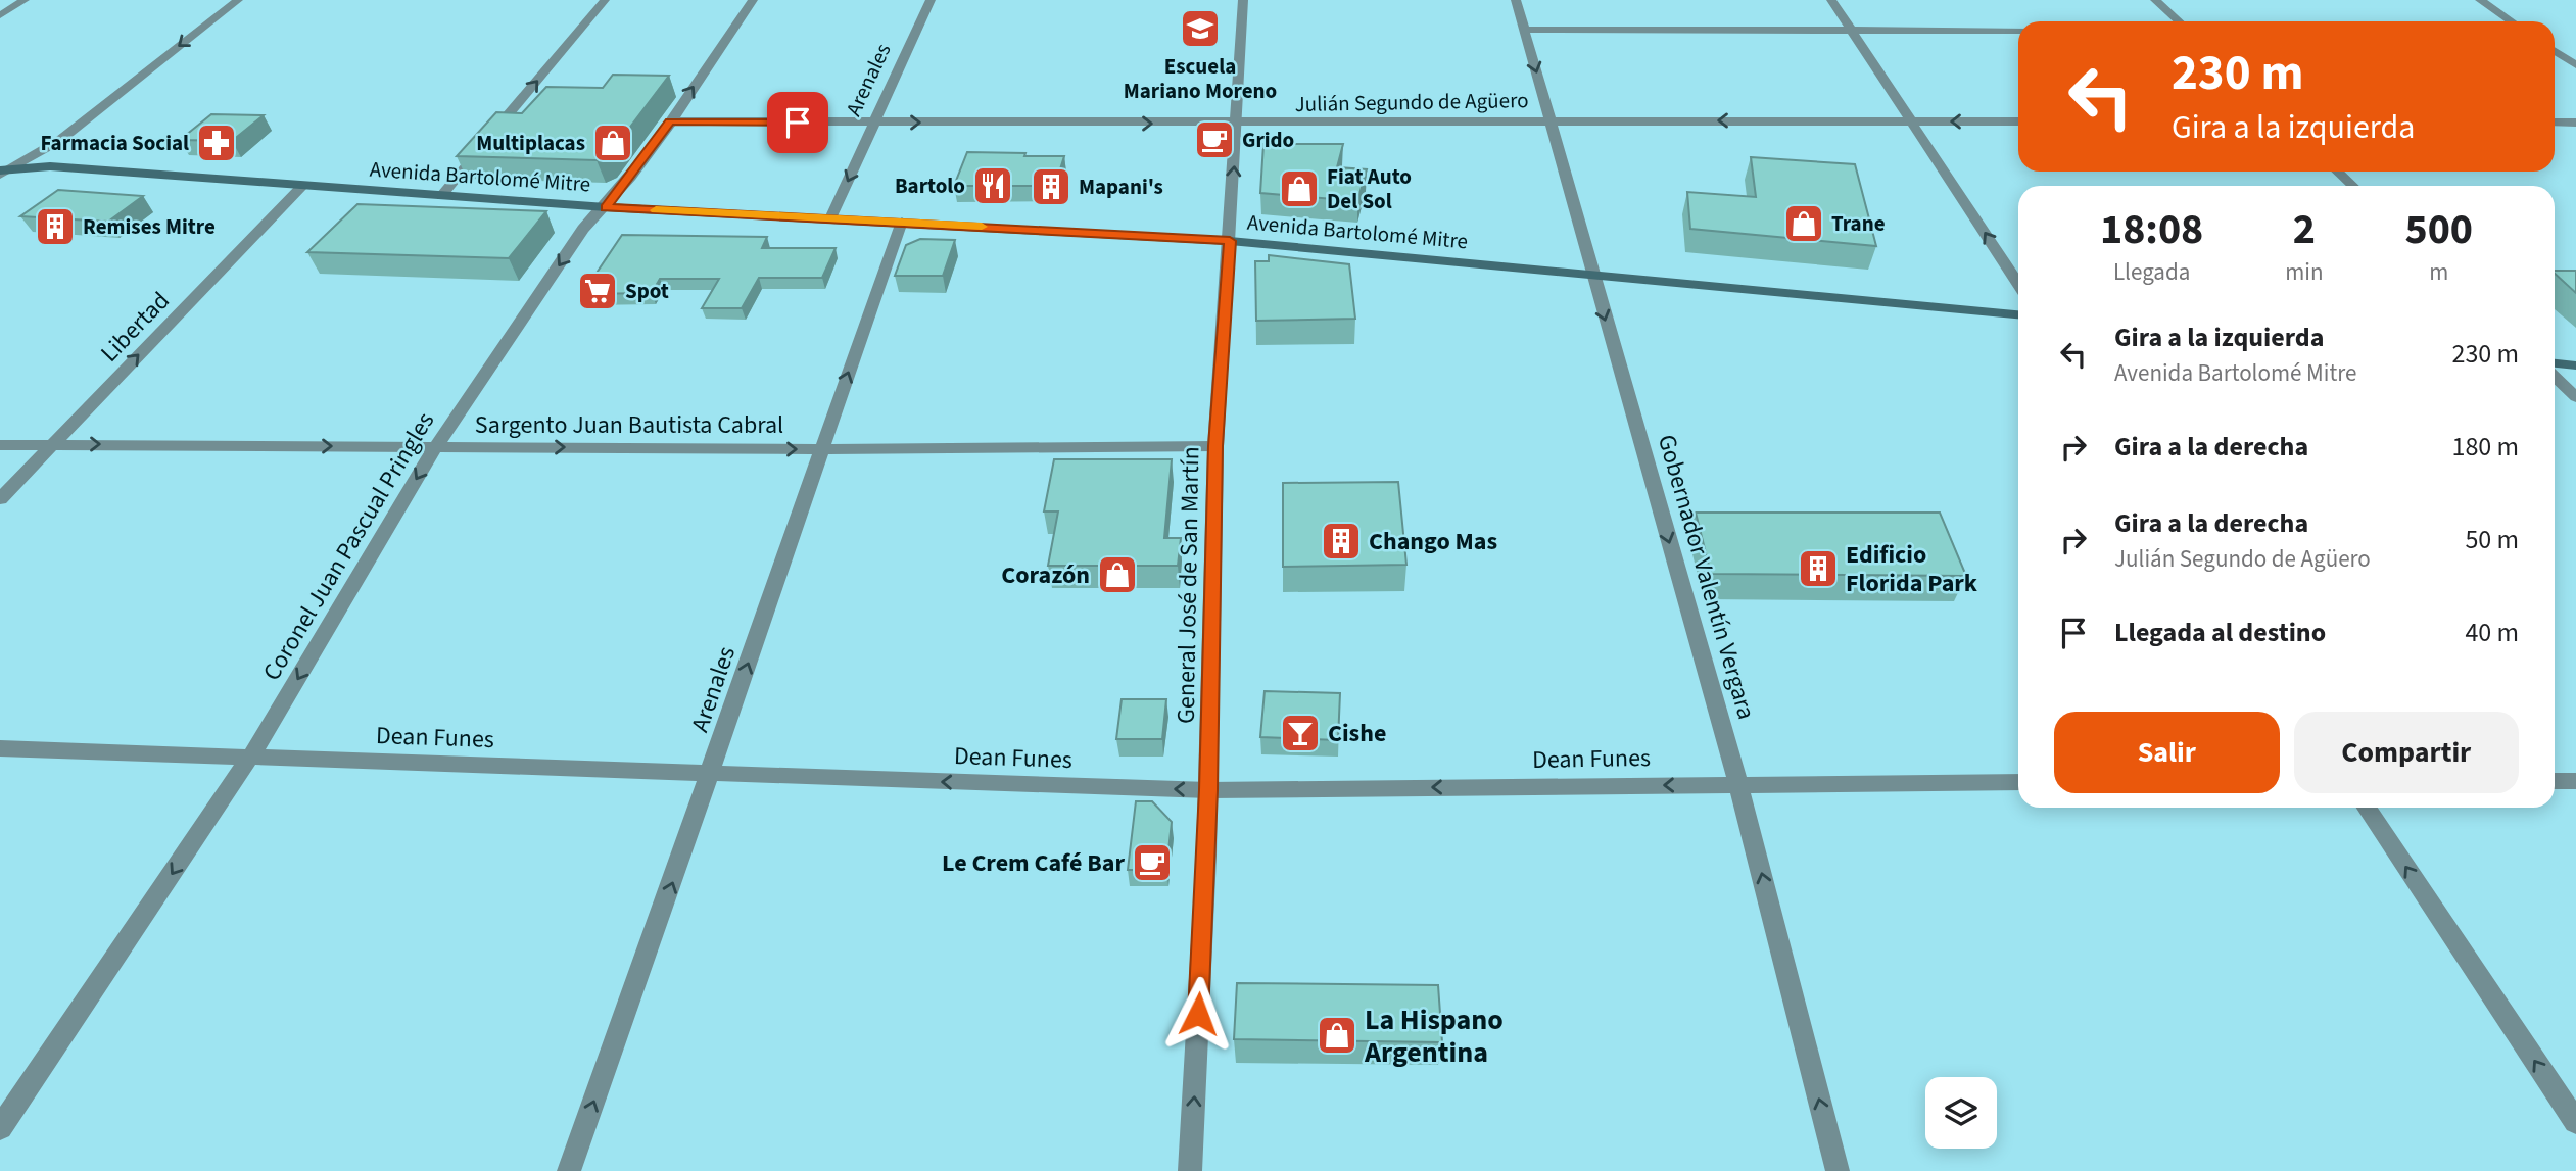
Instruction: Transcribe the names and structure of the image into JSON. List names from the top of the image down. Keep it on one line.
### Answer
{"streets":{"main road":["Avenida Bartolomé Mitre"],"street":["Arenales","Julián Segundo de Agüero","Libertad","Sargento Juan Bautista Cabral","Coronel Juan Pascual Pringles","Gobernador Valentín Vergara","General José de San Martín","Dean Funes"]},"crossings":[["Arenales","Julián Segundo de Agüero"],["Arenales","Avenida Bartolomé Mitre"],["Arenales","Sargento Juan Bautista Cabral"],["Arenales","Dean Funes"],["Julián Segundo de Agüero","Coronel Juan Pascual Pringles"],["Julián Segundo de Agüero","Gobernador Valentín Vergara"],["Julián Segundo de Agüero","General José de San Martín"],["Avenida Bartolomé Mitre","Libertad"],["Avenida Bartolomé Mitre","Coronel Juan Pascual Pringles"],["Avenida Bartolomé Mitre","Gobernador Valentín Vergara"],["Avenida Bartolomé Mitre","General José de San Martín"],["Libertad","Sargento Juan Bautista Cabral"],["Sargento Juan Bautista Cabral","Coronel Juan Pascual Pringles"],["Sargento Juan Bautista Cabral","General José de San Martín"],["Coronel Juan Pascual Pringles","Dean Funes"],["Gobernador Valentín Vergara","Dean Funes"],["General José de San Martín","Dean Funes"]],"one_way":["Arenales","Libertad","Sargento Juan Bautista Cabral","General José de San Martín","Dean Funes"],"places":{"school or university":["Escuela Mariano Moreno"],"cafe":["Grido","Le Crem Café Bar"],"pharmacy":["Farmacia Social"],"shop":["Multiplacas","Fiat Auto Del Sol","Trane","Corazón","La Hispano Argentina"],"restaurant":["Bartolo"],"building":["Mapani's","Remises Mitre","Chango Mas","Edificio Florida Park"],"supermarket":["Spot"],"bar":["Cishe"]},"page":{"turn":["230 m","Gira a la izquierda"],"eta":["18:08","Llegada","2","min","500","m"],"list":[{"name":"Gira a la izquierda","note":"Avenida Bartolomé Mitre","value":"230 m"},{"name":"Gira a la derecha","value":"180 m"},{"name":"Gira a la derecha","note":"Julián Segundo de Agüero","value":"50 m"},{"name":"Llegada al destino","value":"40 m"}],"buttons":["Salir","Compartir"]}}
